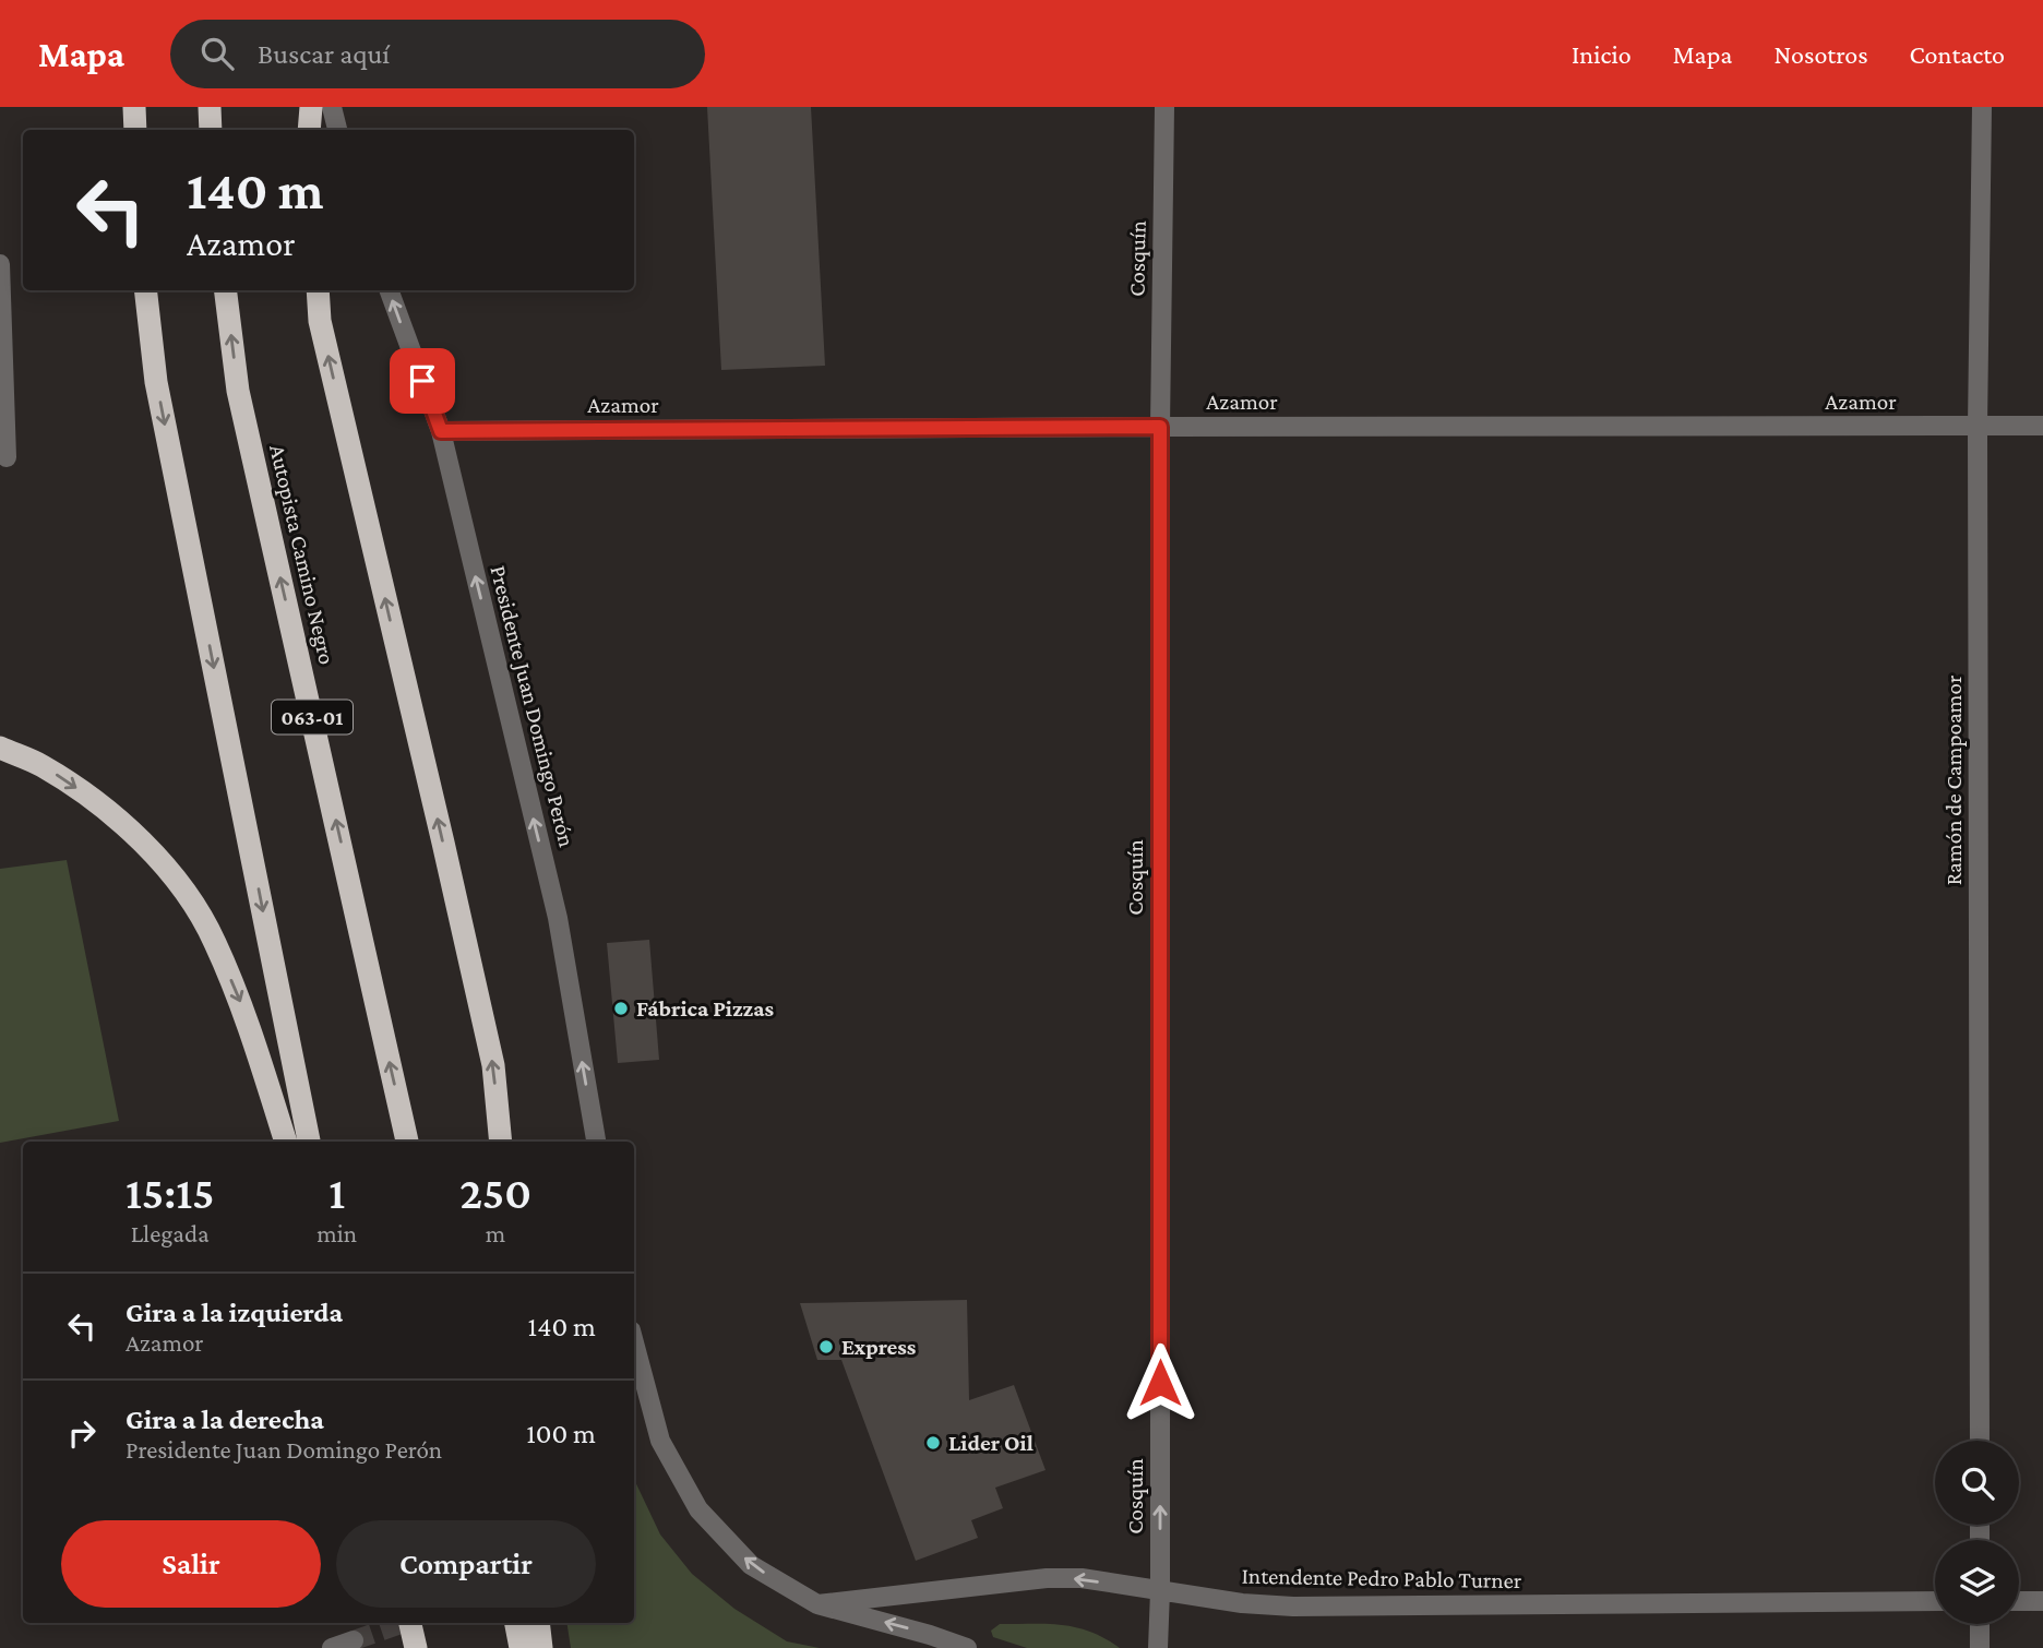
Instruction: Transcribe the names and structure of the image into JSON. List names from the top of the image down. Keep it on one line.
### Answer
{"streets":{"highway":["Autopista Camino Negro","063-01"],"street":["Cosquín","Azamor","Presidente Juan Domingo Perón","Ramón de Campoamor","Intendente Pedro Pablo Turner"]},"crossings":[["Cosquín","Azamor"],["Cosquín","Intendente Pedro Pablo Turner"],["Azamor","Presidente Juan Domingo Perón"],["Azamor","Ramón de Campoamor"]],"one_way":["Cosquín","Presidente Juan Domingo Perón"],"places":["Fábrica Pizzas","Express","Lider Oil"],"page":{"header":"Mapa","search":"Buscar aquí","nav":["Inicio","Mapa","Nosotros","Contacto"],"turn":["140 m","Azamor"],"eta":["15:15","Llegada","1","min","250","m"],"list":[{"name":"Gira a la izquierda","note":"Azamor","value":"140 m"},{"name":"Gira a la derecha","note":"Presidente Juan Domingo Perón","value":"100 m"}],"buttons":["Salir","Compartir"]}}
